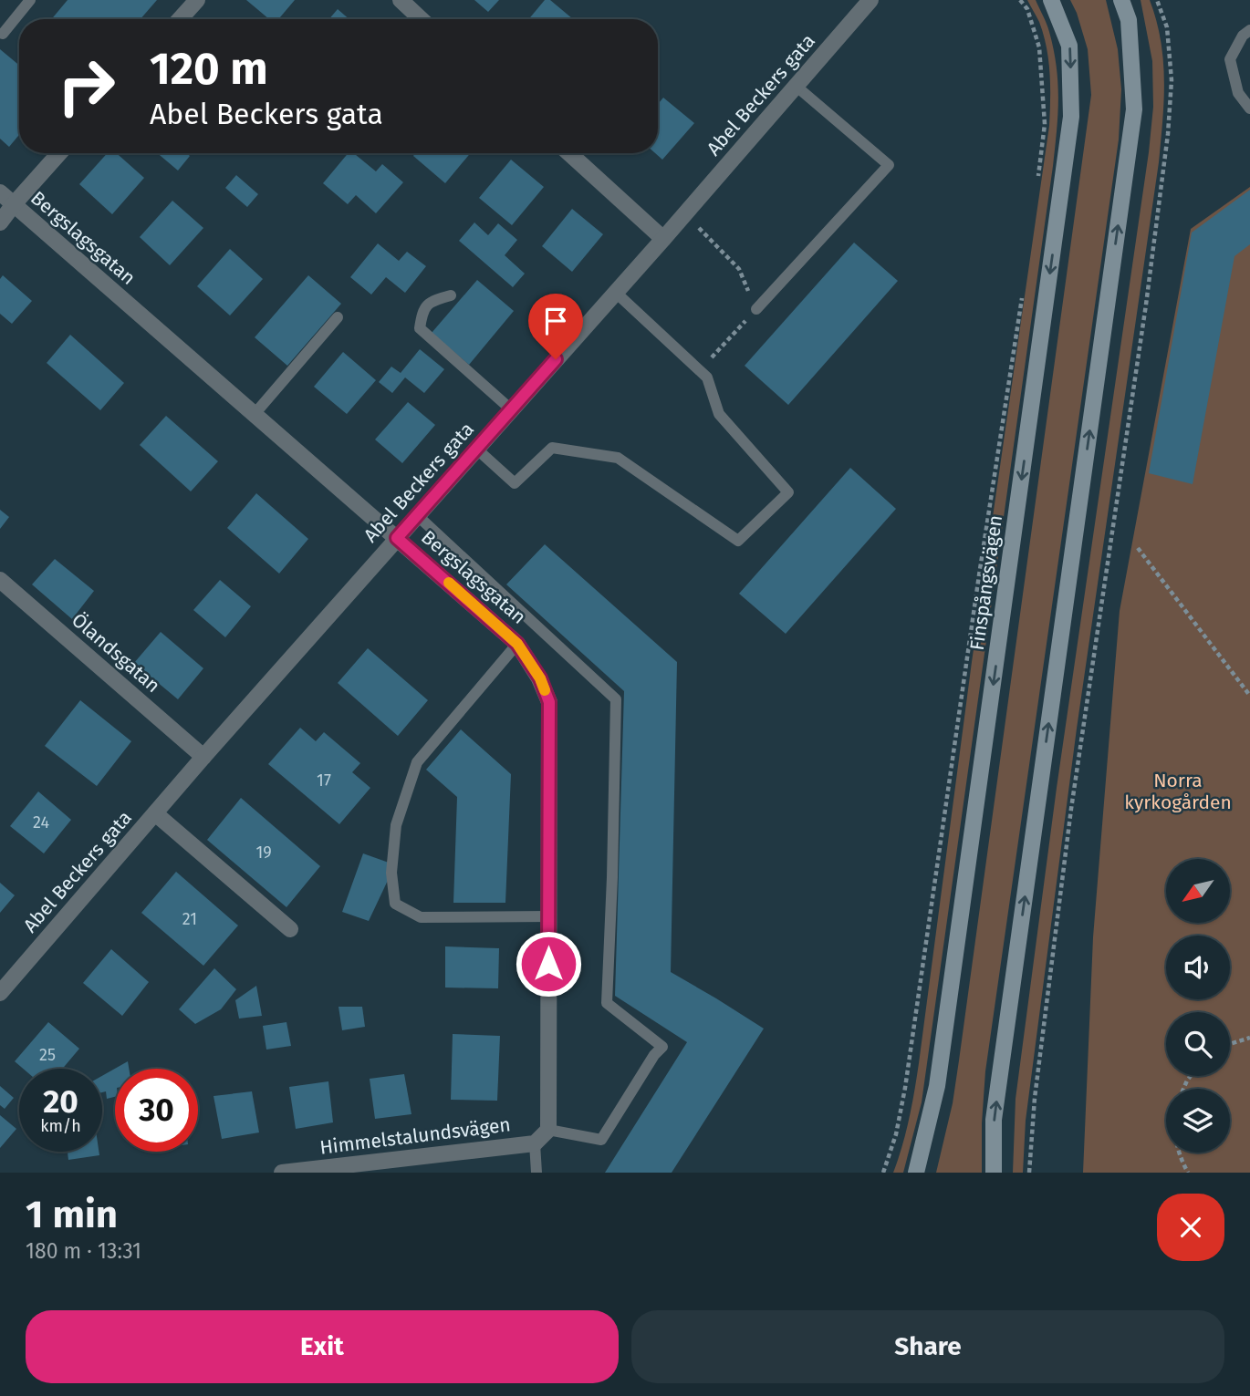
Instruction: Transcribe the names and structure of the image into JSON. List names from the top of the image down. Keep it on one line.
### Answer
{"streets":{"main road":["Finspångsvägen"],"street":["Abel Beckers gata","Bergslagsgatan","Ölandsgatan","Himmelstalundsvägen"]},"crossings":[["Abel Beckers gata","Bergslagsgatan"],["Abel Beckers gata","Ölandsgatan"],["Bergslagsgatan","Himmelstalundsvägen"]],"parks":["Norra kyrkogården"],"house_numbers":["17","24","19","21","25"],"north":"bottom left","page":{"turn":["120 m","Abel Beckers gata"],"speed":"20 km/h","limit":"30","heading":["1 min","180 m · 13:31"],"buttons":["Exit","Share"]}}
